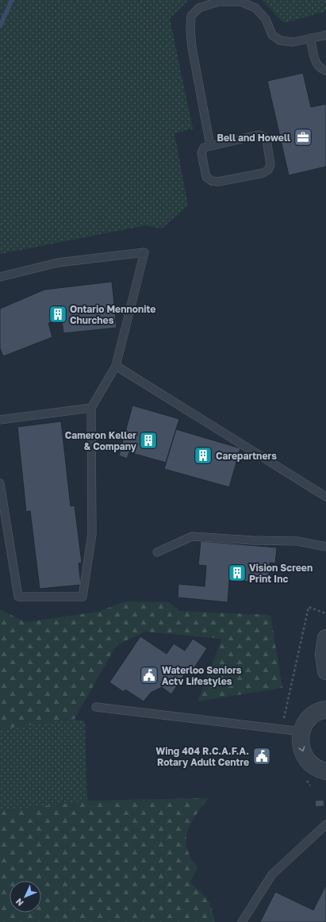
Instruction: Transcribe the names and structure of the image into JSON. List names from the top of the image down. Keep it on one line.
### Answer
{"places":{"office":["Bell and Howell"],"building":["Ontario Mennonite Churches","Cameron Keller & Company","Carepartners","Vision Screen Print Inc"],"public building":["Waterloo Seniors Actv Lifestyles","Wing 404 R.C.A.F.A. Rotary Adult Centre"]},"north":"bottom left"}
